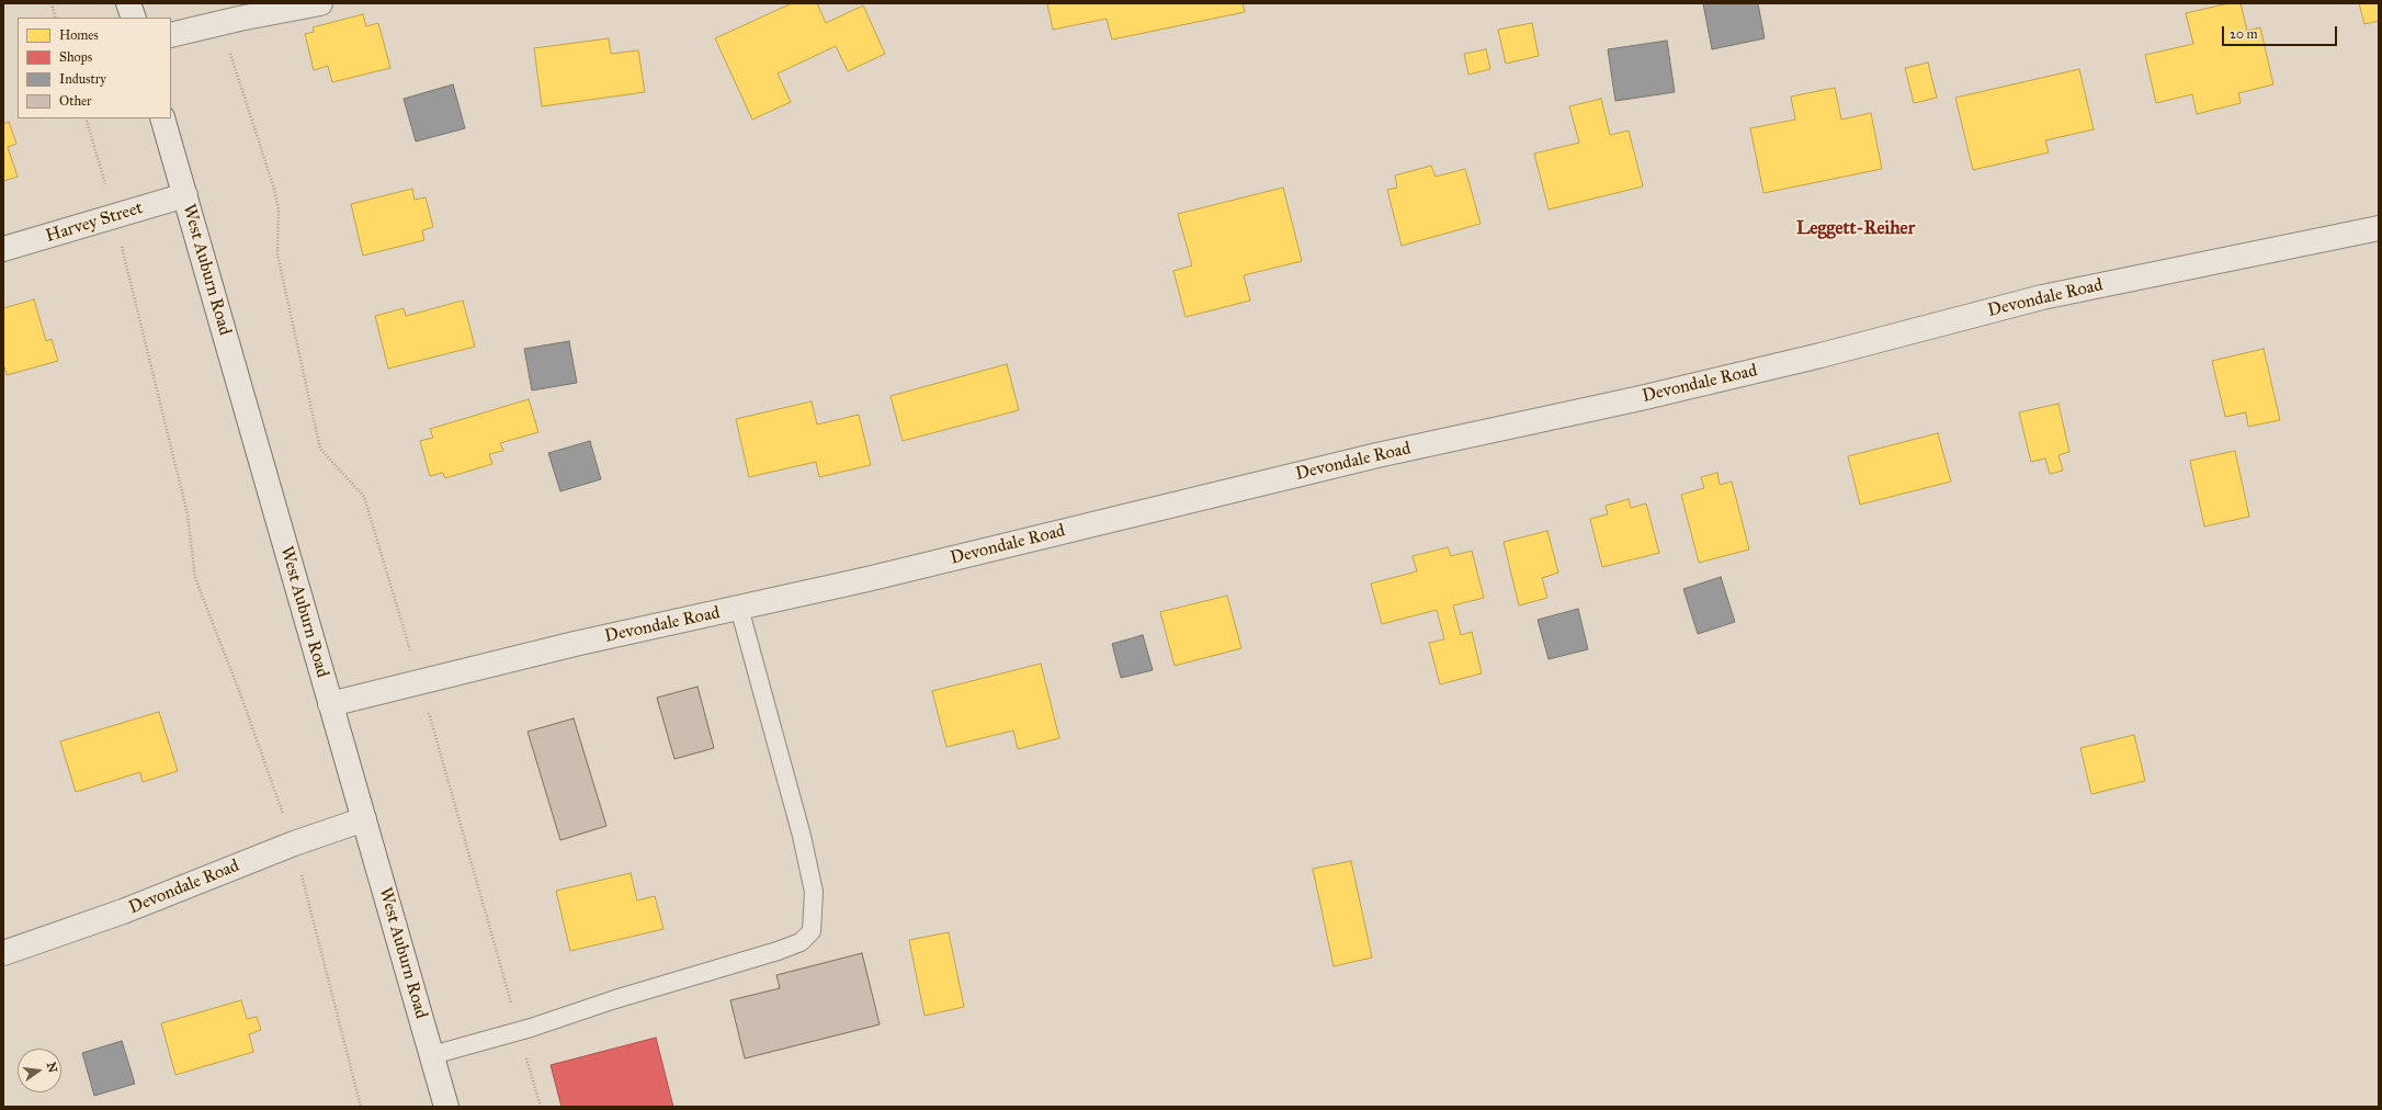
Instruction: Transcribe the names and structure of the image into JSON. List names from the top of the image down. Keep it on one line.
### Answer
{"streets":{"street":["Harvey Street","West Auburn Road","Devondale Road"]},"crossings":[["Harvey Street","West Auburn Road"],["West Auburn Road","Devondale Road"]],"districts":["Leggett-Reiher"],"legend":["Homes","Shops","Industry","Other"],"scale_bar":"20 m","north":"right"}
